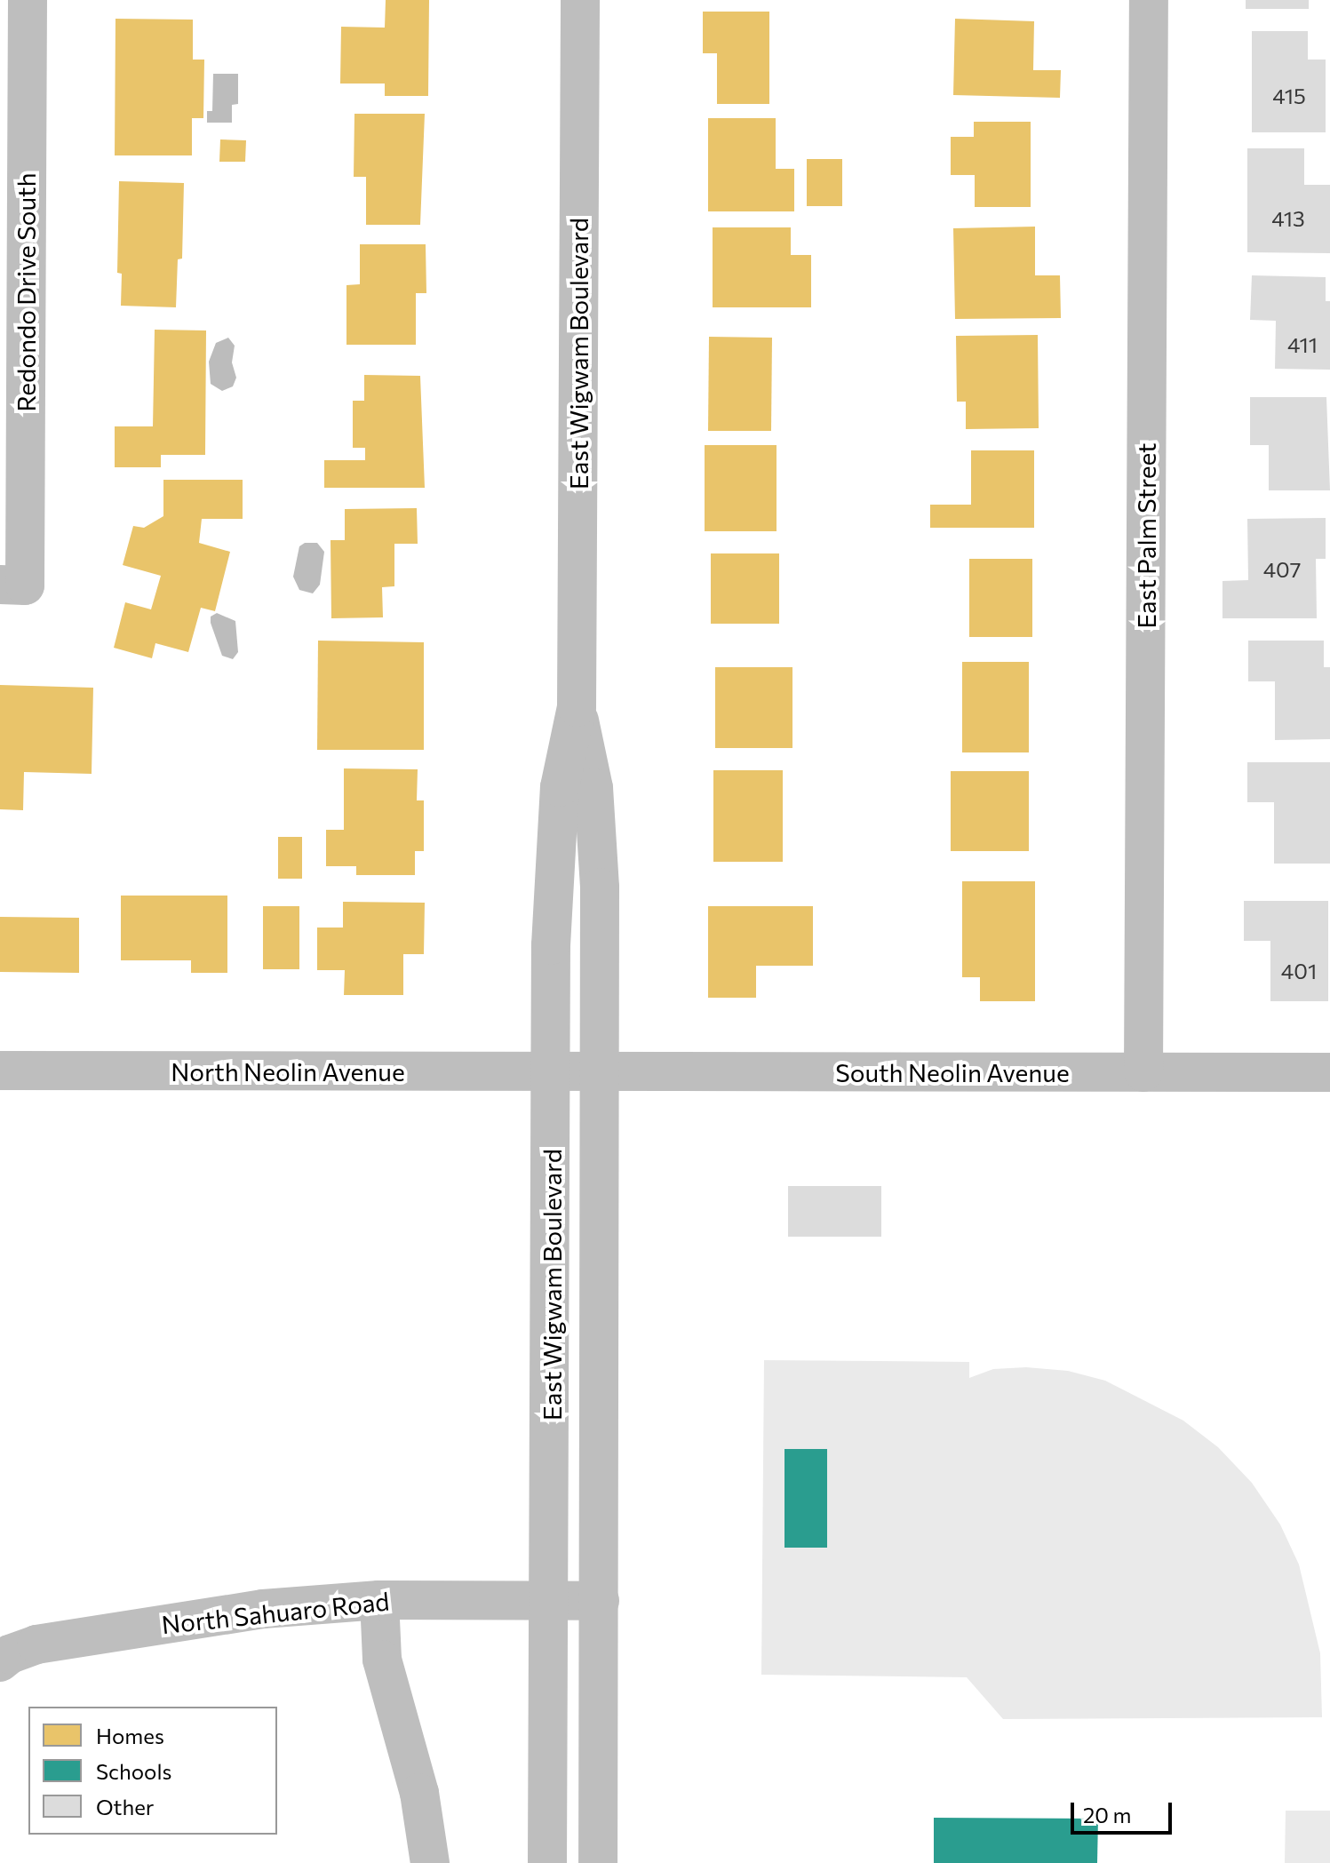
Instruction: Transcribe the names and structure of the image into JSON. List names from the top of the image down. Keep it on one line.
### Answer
{"streets":{"street":["Redondo Drive South","East Wigwam Boulevard","East Palm Street","North Neolin Avenue","South Neolin Avenue","North Sahuaro Road"]},"crossings":[["East Wigwam Boulevard","North Neolin Avenue"],["East Wigwam Boulevard","South Neolin Avenue"],["East Wigwam Boulevard","North Sahuaro Road"],["East Palm Street","South Neolin Avenue"],["North Neolin Avenue","South Neolin Avenue"]],"house_numbers":["415","413","411","407","401"],"legend":["Homes","Schools","Other"],"scale_bar":"20 m"}
